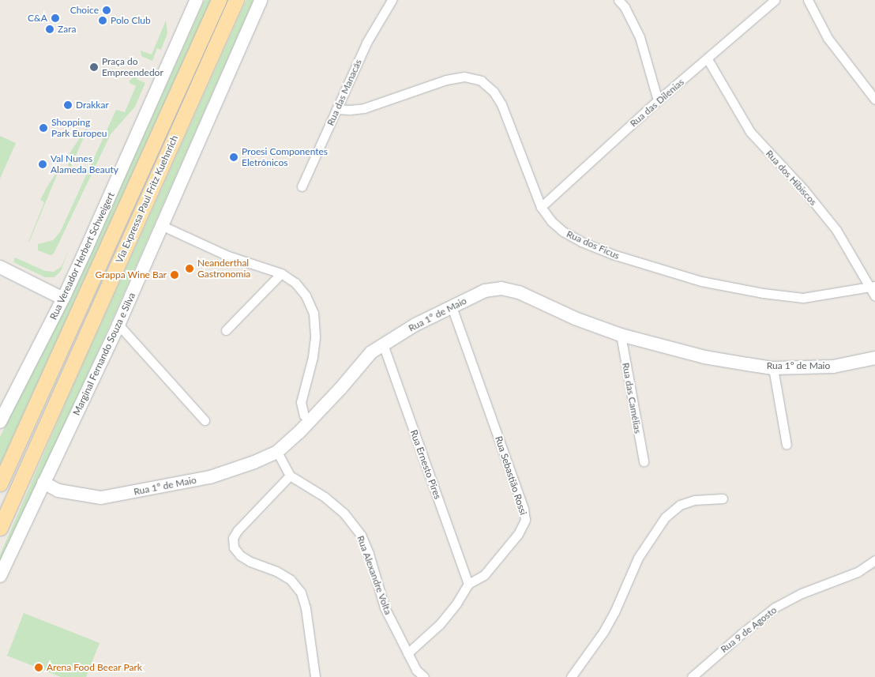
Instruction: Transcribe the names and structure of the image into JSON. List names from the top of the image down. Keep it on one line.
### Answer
{"streets":{"main road":["Via Expressa Paul Fritz Kuehnrich"],"street":["Rua das Manacás","Rua das Dilenias","Rua dos Hibiscos","Rua dos Ficus","Rua Vereador Herbert Schweigert","Rua 1º de Maio","Marginal Fernando Souza e Silva","Rua das Camélias","Rua Ernesto Pires","Rua Sebastião Rossi","Rua Alexandre Volta","Rua 9 de Agosto"]},"crossings":[["Rua das Manacás","Rua dos Ficus"],["Rua das Dilenias","Rua dos Hibiscos"],["Rua das Dilenias","Rua dos Ficus"],["Rua dos Hibiscos","Rua dos Ficus"],["Rua 1º de Maio","Marginal Fernando Souza e Silva"],["Rua 1º de Maio","Rua das Camélias"],["Rua 1º de Maio","Rua Ernesto Pires"],["Rua 1º de Maio","Rua Sebastião Rossi"],["Rua Ernesto Pires","Rua Sebastião Rossi"],["Rua Sebastião Rossi","Rua Alexandre Volta"]],"places":["Choice","C&A","Polo Club","Zara","Praça do Empreendedor","Drakkar","Shopping Park Europeu","Proesi Componentes Eletrônicos","Val Nunes Alameda Beauty","Neanderthal Gastronomia","Grappa Wine Bar","Arena Food Beear Park"]}
